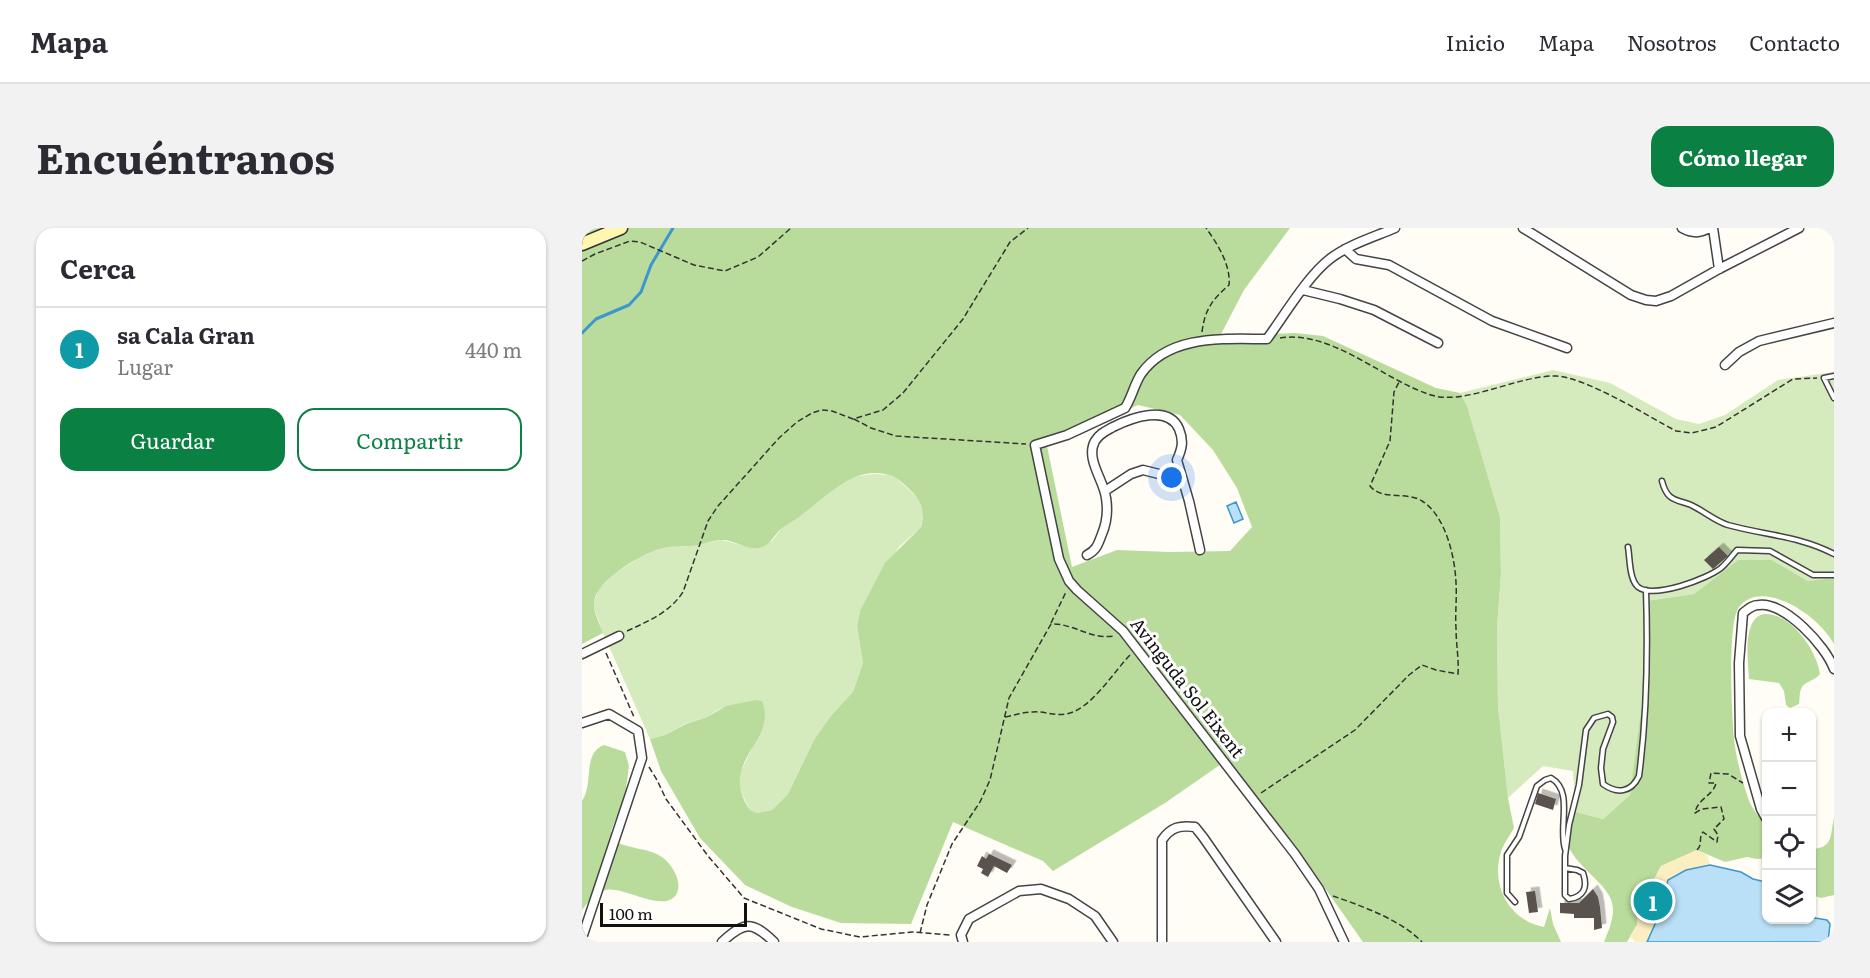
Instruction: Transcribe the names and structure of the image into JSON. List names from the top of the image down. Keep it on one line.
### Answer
{"streets":{"street":["Avinguda Sol Eixent"]},"scale_bar":"100 m","page":{"header":"Mapa","nav":["Inicio","Mapa","Nosotros","Contacto"],"title":"Encuéntranos","buttons":["Cómo llegar",["Guardar","Compartir"]],"heading":"Cerca","list":[{"mark":"1","name":"sa Cala Gran","note":"Lugar","value":"440 m"}],"map_buttons":["+","−"],"pins":"1","scale":"100 m"}}
